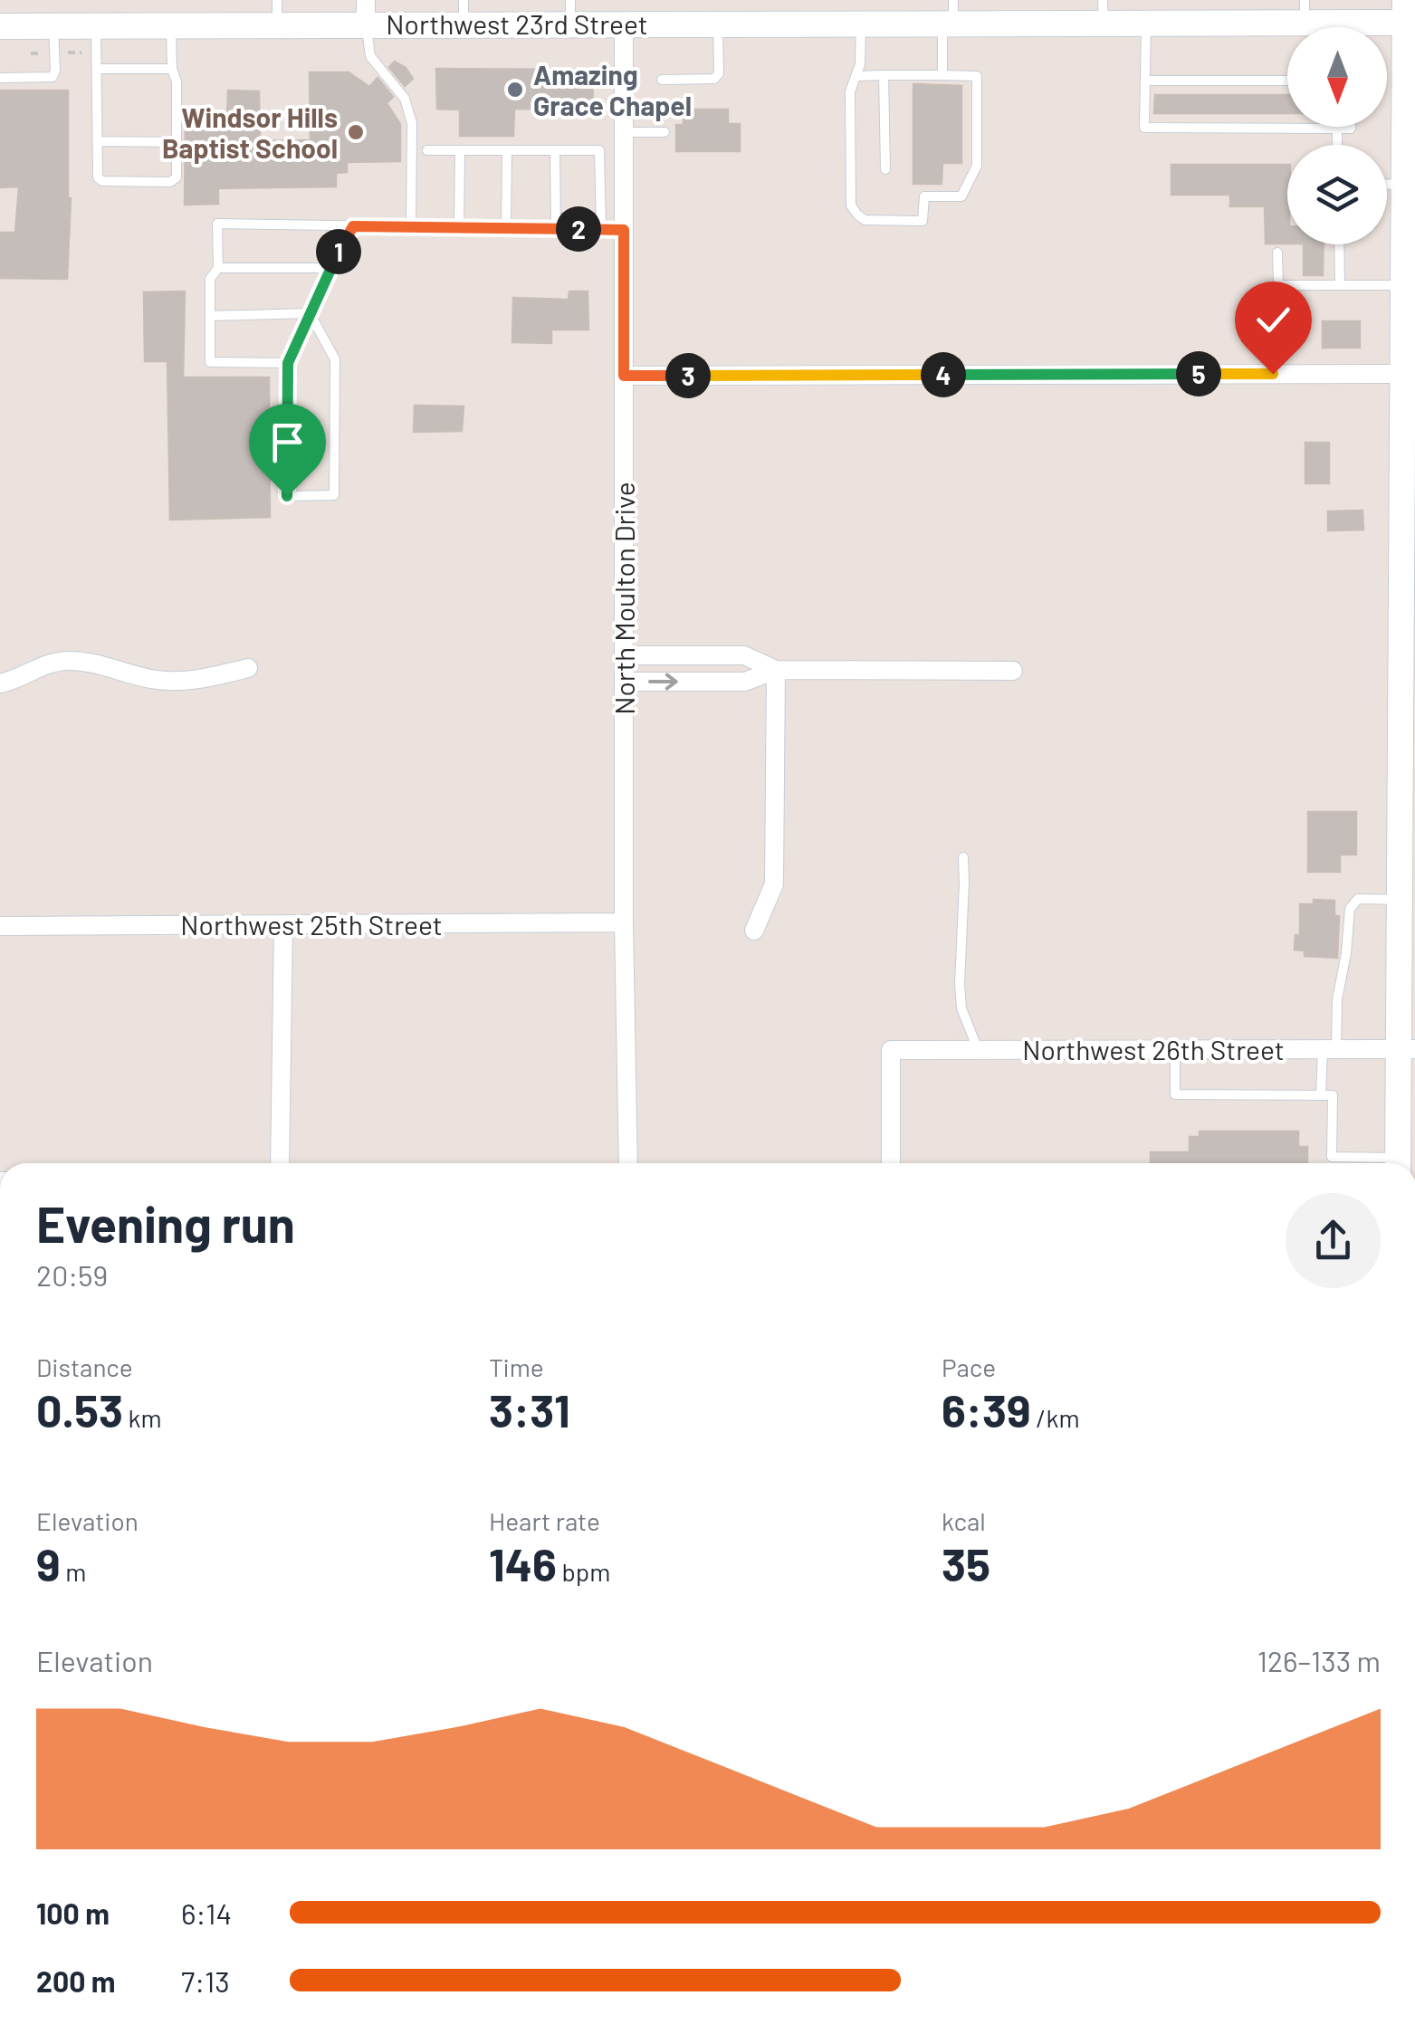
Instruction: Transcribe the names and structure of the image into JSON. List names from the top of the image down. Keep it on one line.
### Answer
{"streets":{"main road":["Northwest 23rd Street"],"street":["North Moulton Drive","Northwest 25th Street","Northwest 26th Street"]},"crossings":[["Northwest 23rd Street","North Moulton Drive"],["North Moulton Drive","Northwest 25th Street"]],"places":["Amazing Grace Chapel","Windsor Hills Baptist School"],"north":"bottom","page":{"pins":["2","1","5","4","3"],"heading":["Evening run","20:59"],"stats":[["Distance","0.53 km"],["Time","3:31"],["Pace","6:39 /km"],["Elevation","9 m"],["Heart rate","146 bpm"],["kcal","35"]],"chart":["Elevation","126–133 m"],"list":[{"name":"100 m","note":"6:14"},{"name":"200 m","note":"7:13"}]}}
